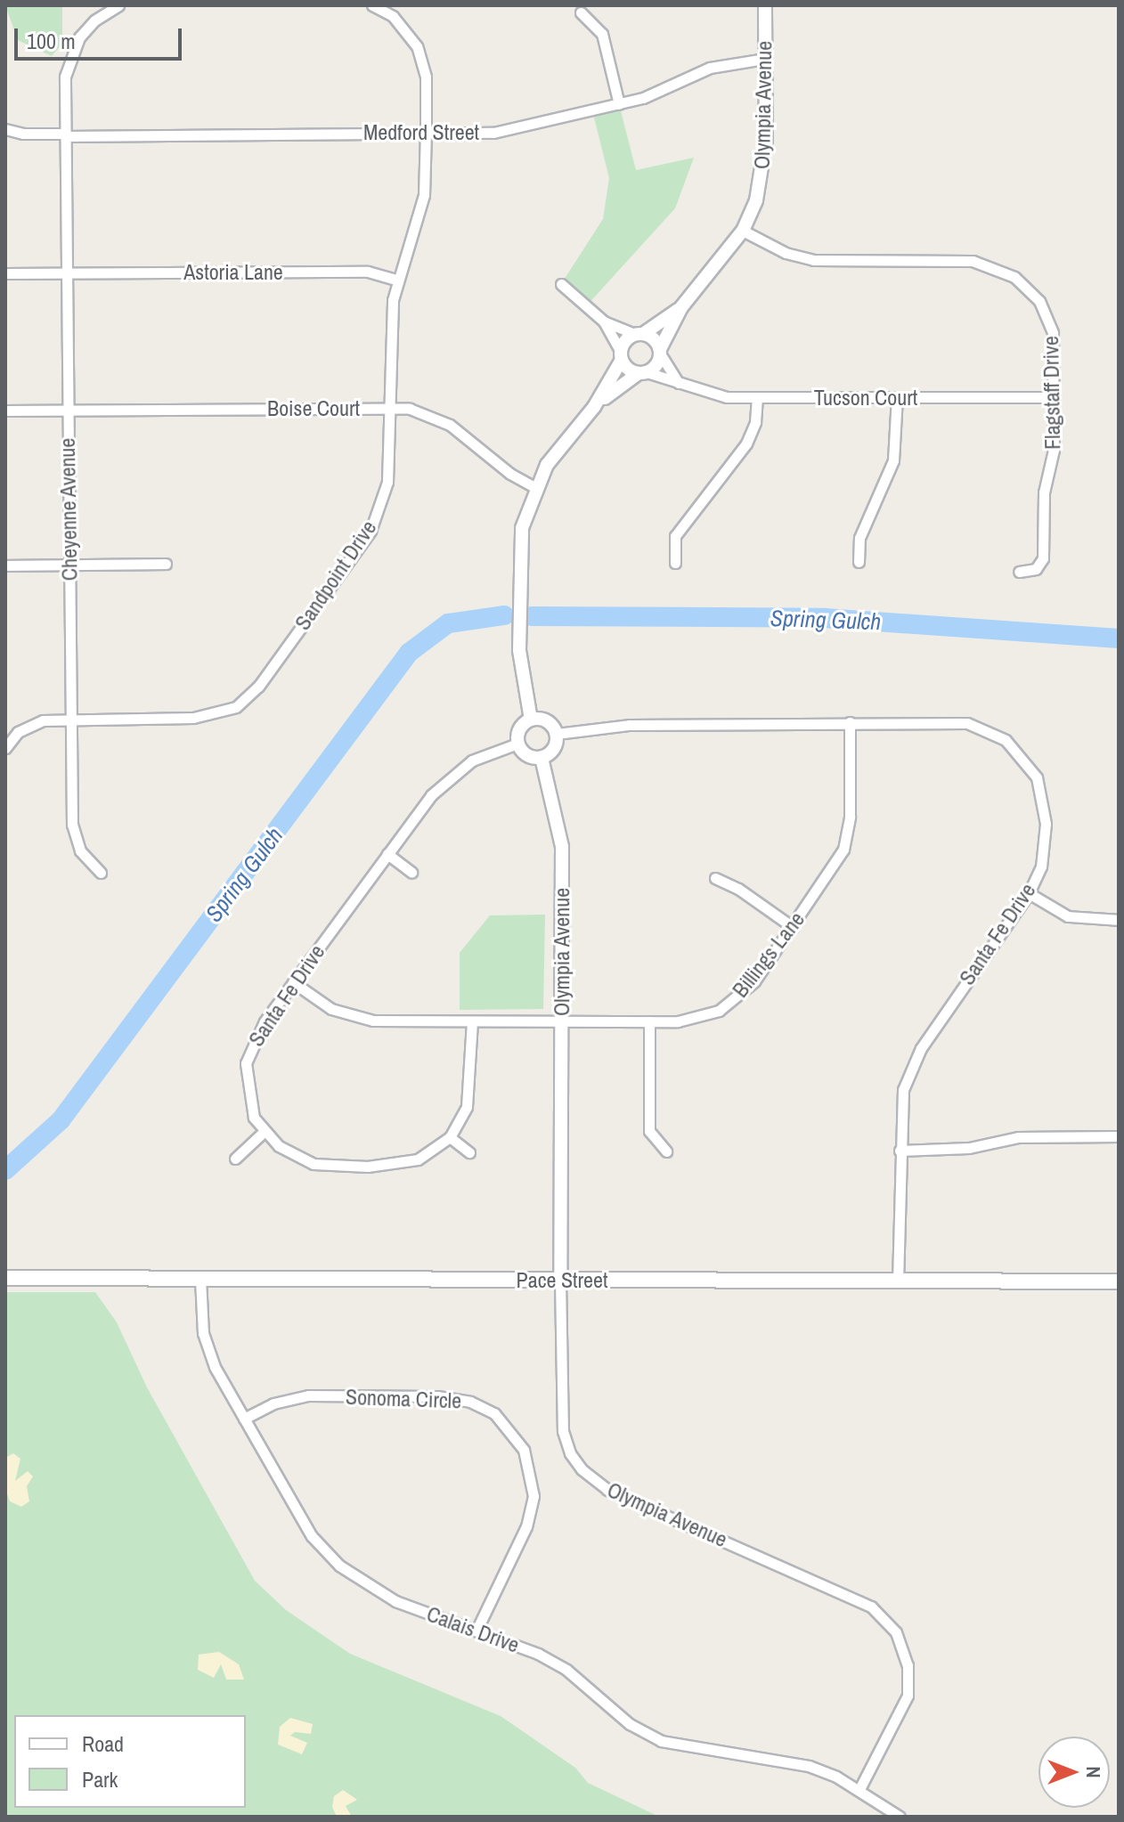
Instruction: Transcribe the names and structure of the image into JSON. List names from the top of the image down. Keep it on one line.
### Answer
{"streets":{"main road":["Pace Street"],"street":["Olympia Avenue","Medford Street","Astoria Lane","Flagstaff Drive","Tucson Court","Boise Court","Cheyenne Avenue","Sandpoint Drive","Santa Fe Drive","Billings Lane","Sonoma Circle","Calais Drive"]},"crossings":[["Olympia Avenue","Medford Street"],["Olympia Avenue","Flagstaff Drive"],["Olympia Avenue","Tucson Court"],["Olympia Avenue","Santa Fe Drive"],["Olympia Avenue","Billings Lane"],["Olympia Avenue","Pace Street"],["Olympia Avenue","Calais Drive"],["Medford Street","Cheyenne Avenue"],["Medford Street","Sandpoint Drive"],["Astoria Lane","Cheyenne Avenue"],["Astoria Lane","Sandpoint Drive"],["Flagstaff Drive","Tucson Court"],["Boise Court","Cheyenne Avenue"],["Boise Court","Sandpoint Drive"],["Cheyenne Avenue","Sandpoint Drive"],["Santa Fe Drive","Billings Lane"],["Santa Fe Drive","Pace Street"],["Pace Street","Calais Drive"],["Sonoma Circle","Calais Drive"]],"water":["Spring Gulch"],"legend":["Road","Park"],"scale_bar":"100 m","north":"right"}
